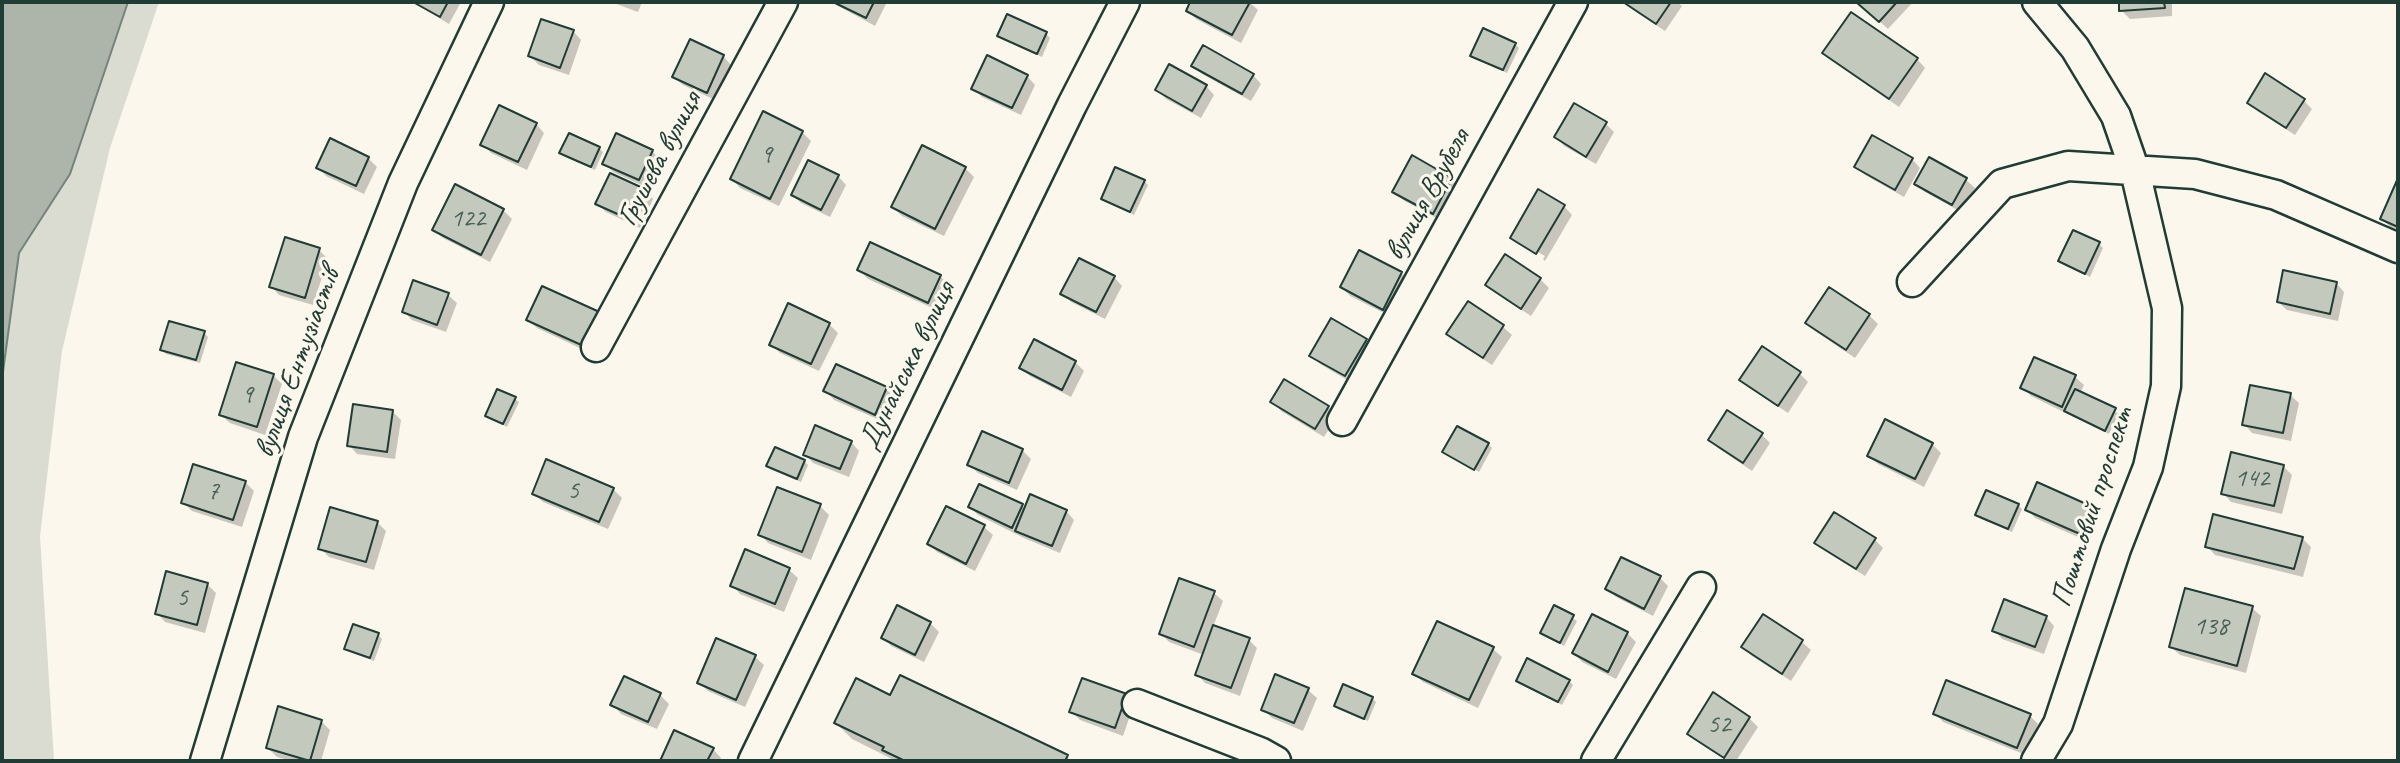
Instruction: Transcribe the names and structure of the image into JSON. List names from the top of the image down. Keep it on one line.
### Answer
{"streets":{"street":["Грушева вулиця","вулиця Врубеля","вулиця Ентузіастів","Дунайська вулиця","Поштовий проспект"]},"house_numbers":["9","122","9","142","5","7","5","138","52"]}
